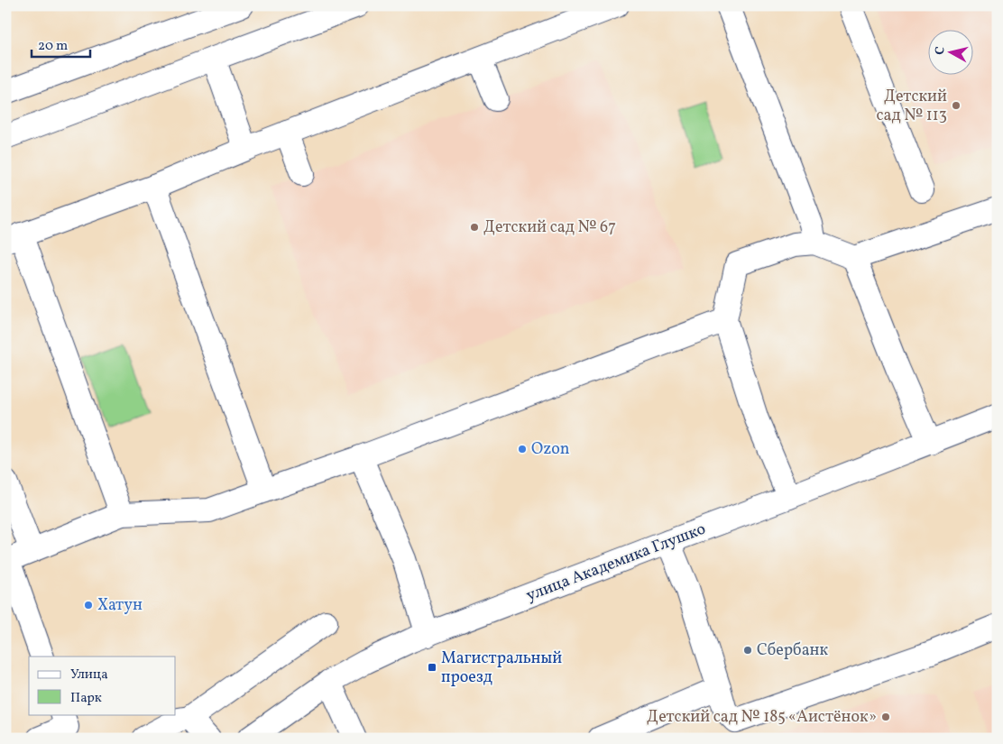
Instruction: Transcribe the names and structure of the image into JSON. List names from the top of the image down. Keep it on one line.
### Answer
{"streets":{"street":["улица Академика Глушко"]},"places":{"other":["Детский сад № 113","Детский сад № 67","Ozon","Хатун","Сбербанк","Детский сад № 185 «Аистёнок»"],"transit":["Магистральный проезд"]},"legend":["Улица","Парк"],"scale_bar":"20 m","north":"left"}
